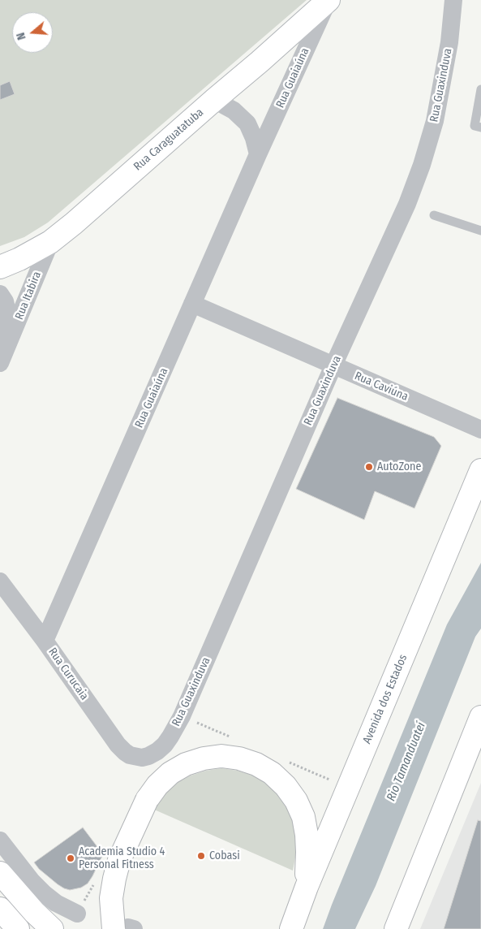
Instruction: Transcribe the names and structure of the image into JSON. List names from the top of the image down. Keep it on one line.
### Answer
{"streets":{"main road":["Rua Caraguatatuba","Avenida dos Estados"],"street":["Rua Guaiaúna","Rua Guaxinduva","Rua Itabira","Rua Caviúna","Rua Curucaia"]},"crossings":[["Rua Guaiaúna","Rua Caraguatatuba"],["Rua Guaiaúna","Rua Caviúna"],["Rua Guaiaúna","Rua Curucaia"],["Rua Guaxinduva","Rua Caviúna"],["Rua Guaxinduva","Rua Curucaia"],["Rua Caraguatatuba","Rua Itabira"]],"water":["Rio Tamanduateí"],"places":["AutoZone","Cobasi","Academia Studio 4 Personal Fitness"],"north":"left"}
